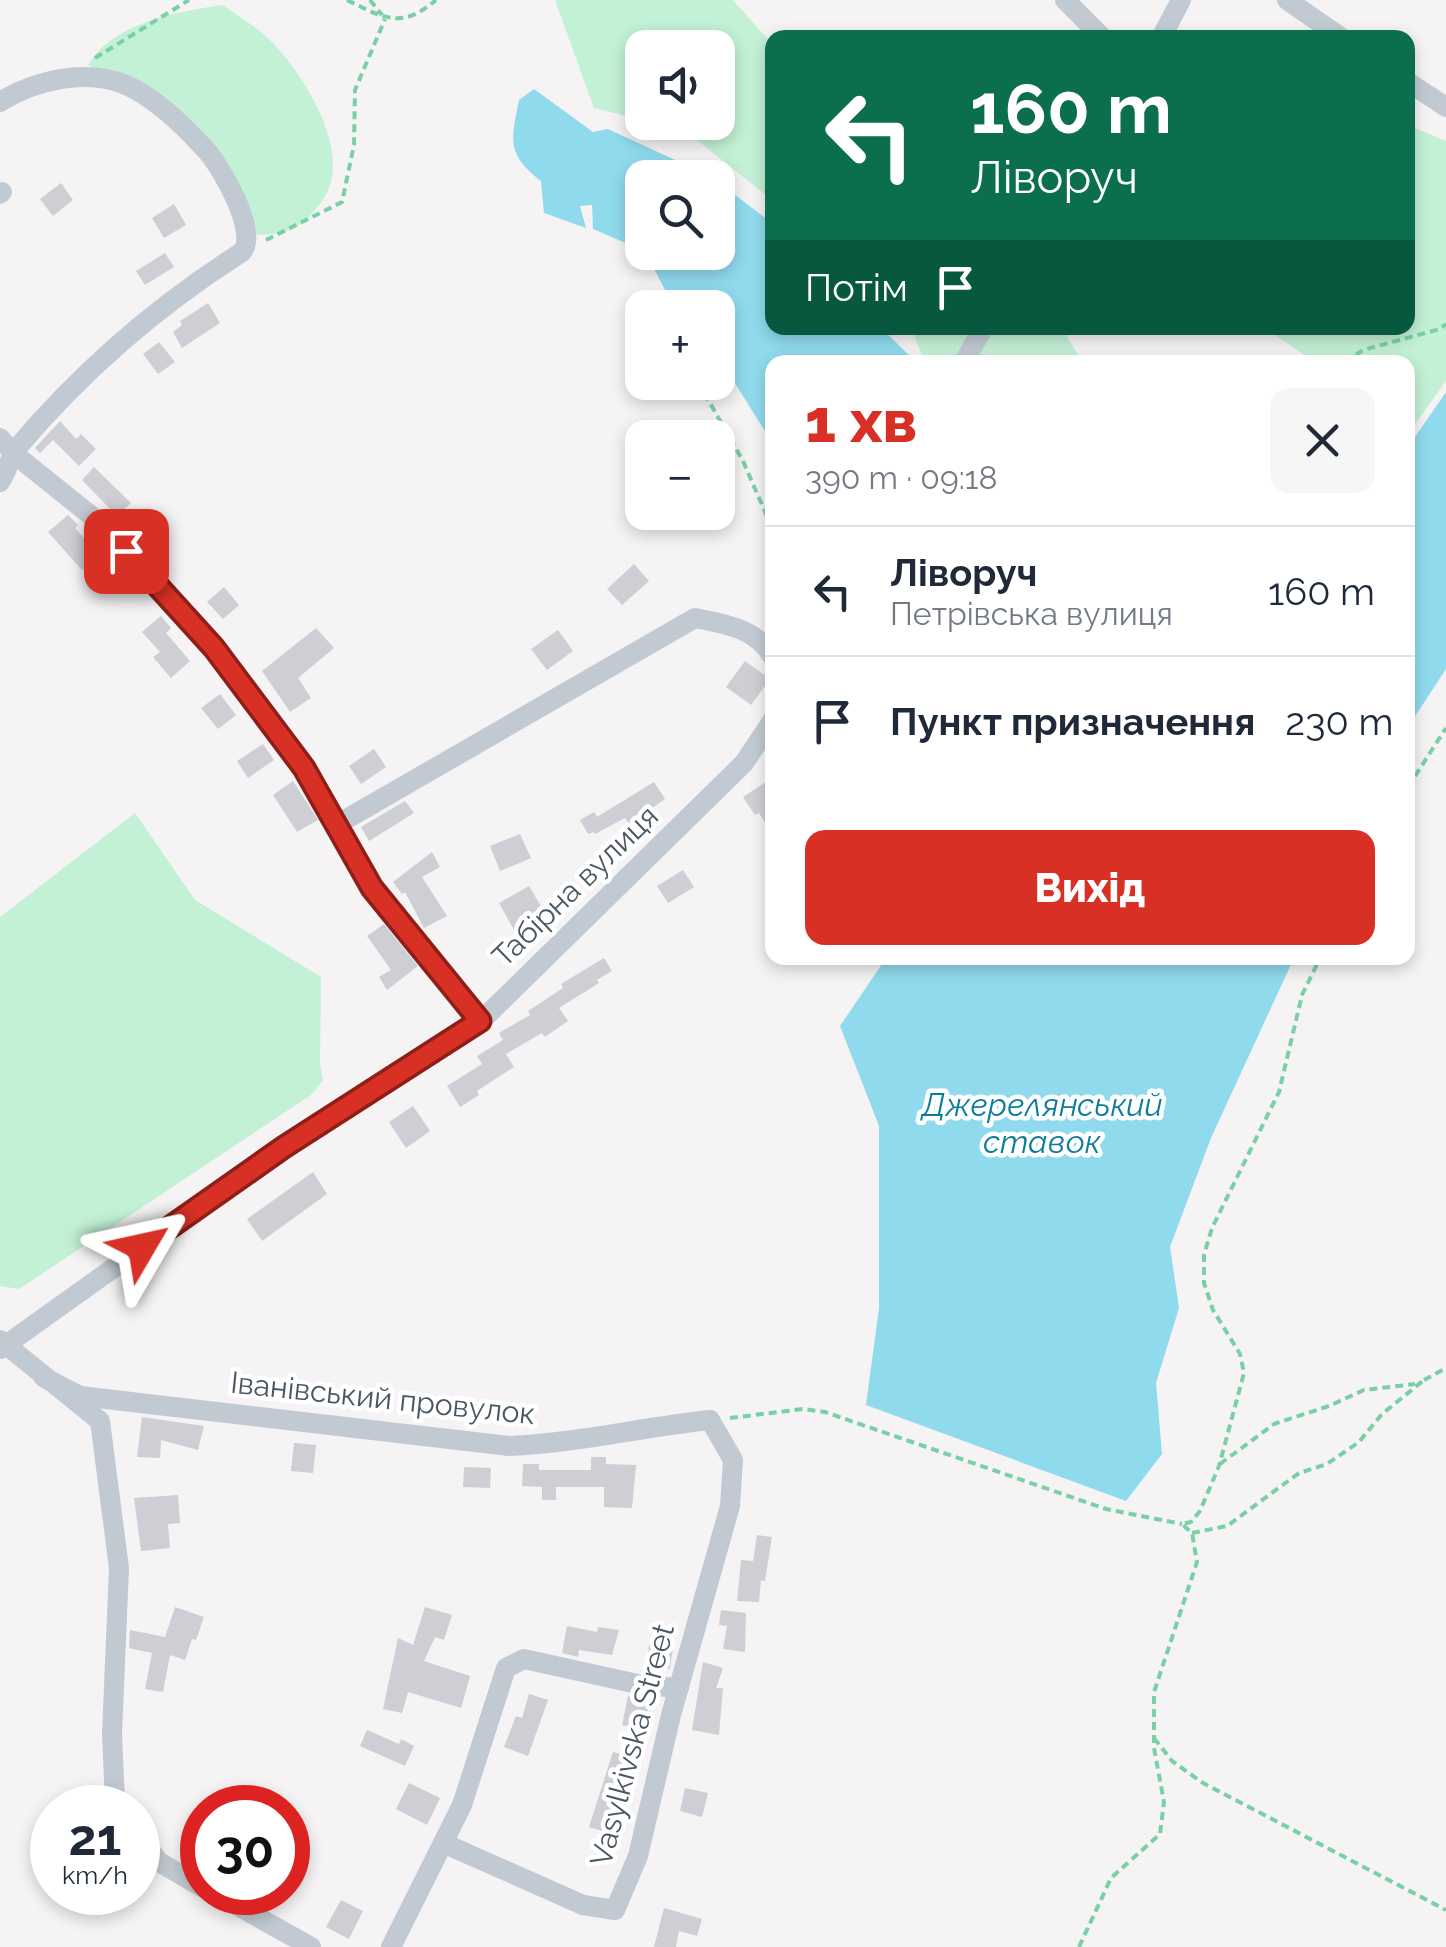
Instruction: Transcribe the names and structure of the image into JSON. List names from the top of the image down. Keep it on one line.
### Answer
{"streets":{"street":["Табірна вулиця","Іванівський провулок","Vasylkivska Street"]},"crossings":[["Іванівський провулок","Vasylkivska Street"]],"water":["Джерелянський ставок"],"page":{"map_buttons":["+","−"],"turn":["160 m","Ліворуч"],"then":"Потім","heading":["1 хв","390 m · 09:18"],"list":[{"name":"Ліворуч","note":"Петрівська вулиця","value":"160 m"},{"name":"Пункт призначення","value":"230 m"}],"buttons":"Вихід","speed":"21 km/h","limit":"30"}}
